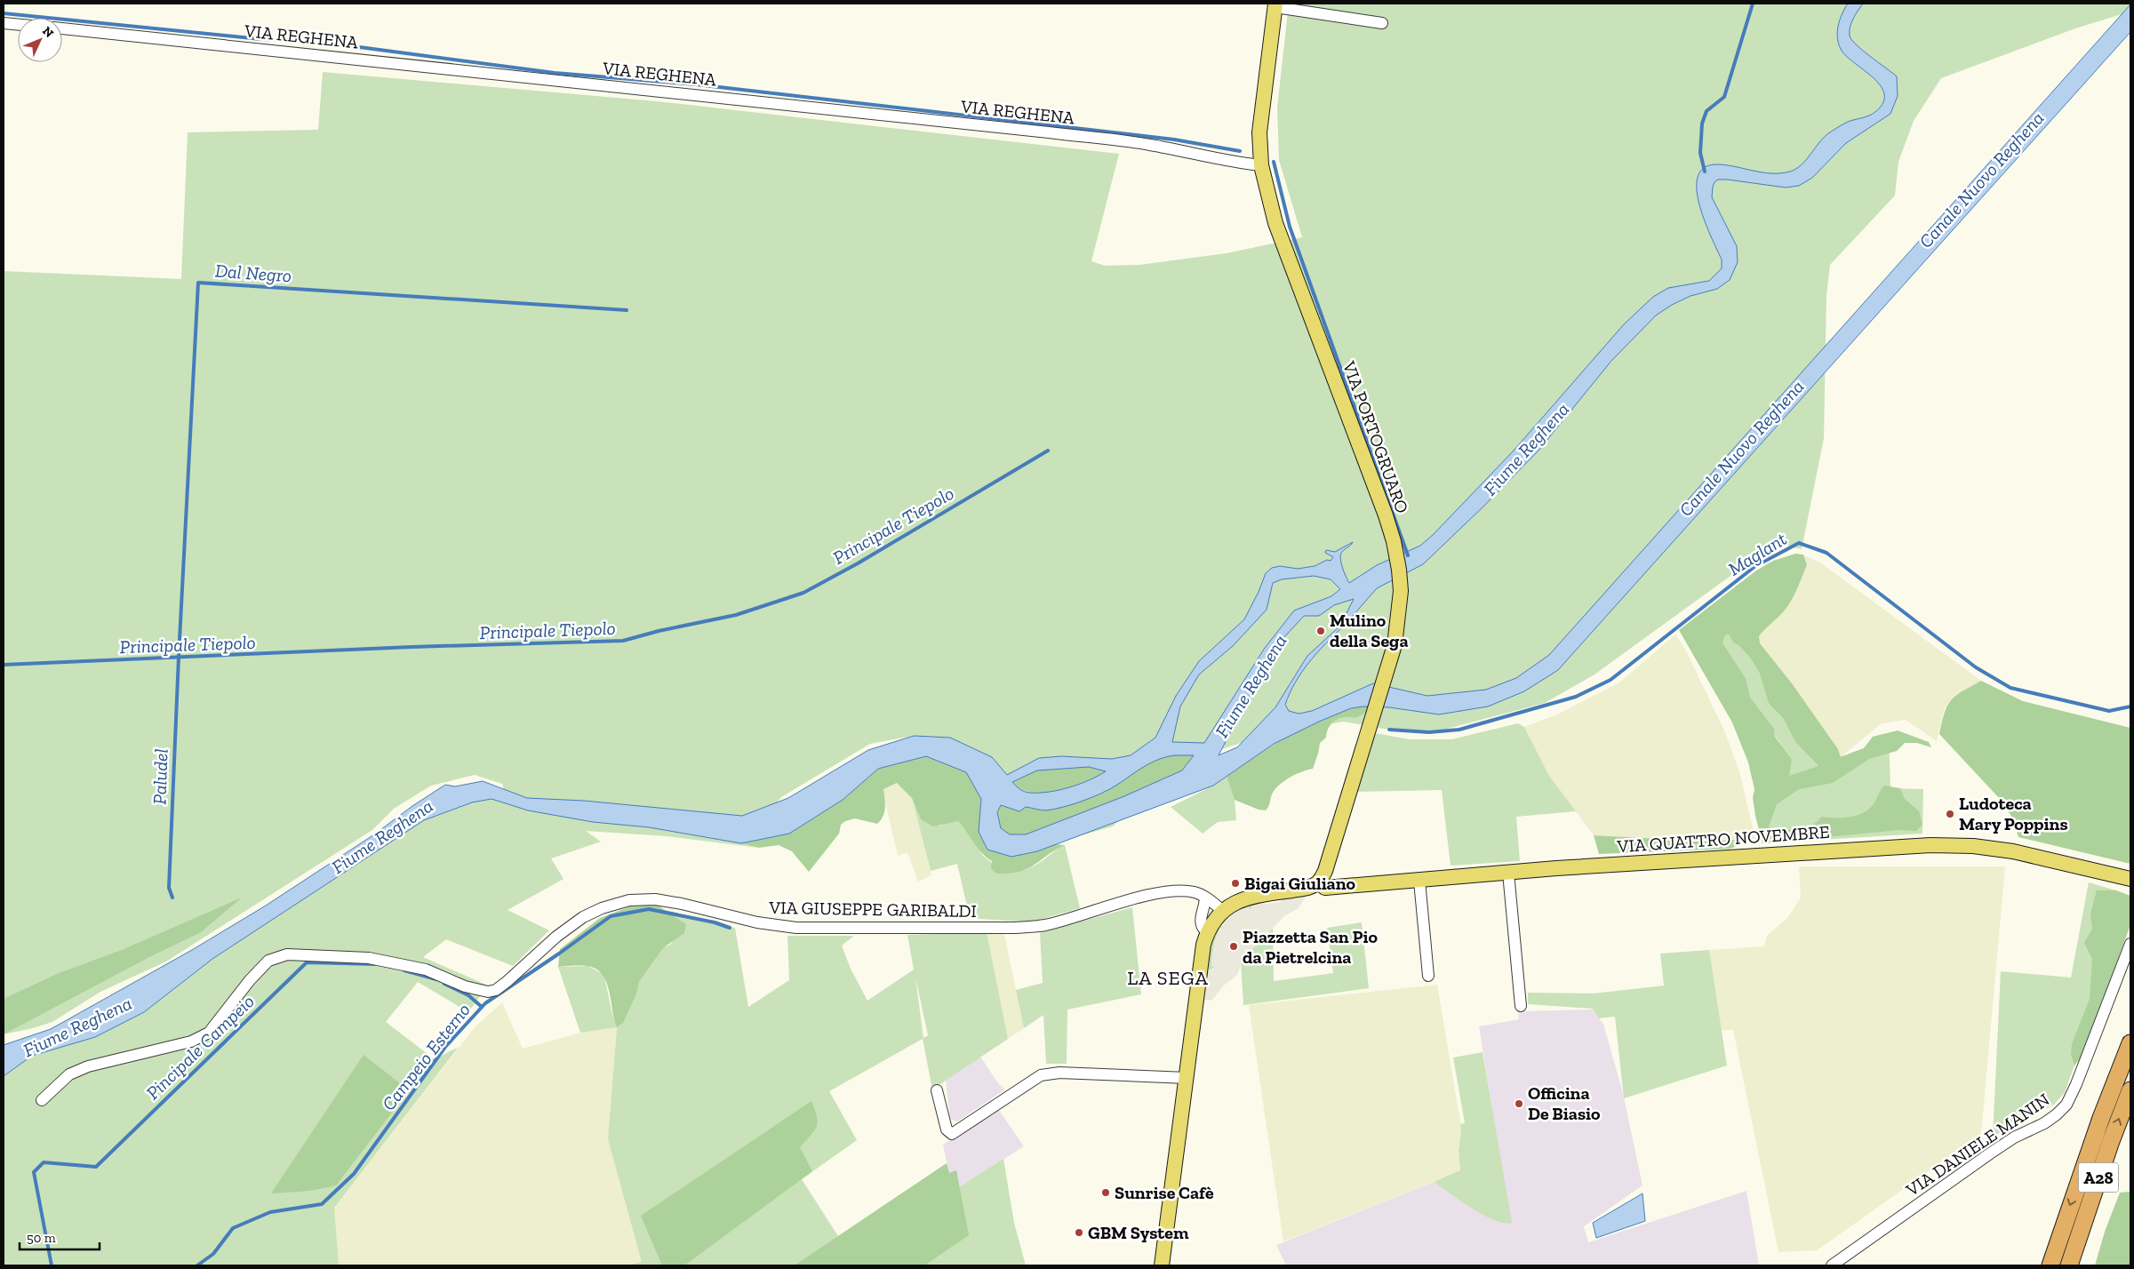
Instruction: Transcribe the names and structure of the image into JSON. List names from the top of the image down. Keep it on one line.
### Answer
{"streets":{"highway":["A28"],"main road":["VIA PORTOGRUARO","VIA QUATTRO NOVEMBRE"],"street":["VIA REGHENA","VIA GIUSEPPE GARIBALDI","VIA DANIELE MANIN"]},"crossings":[["VIA REGHENA","VIA PORTOGRUARO"],["VIA PORTOGRUARO","VIA QUATTRO NOVEMBRE"]],"districts":["LA SEGA"],"water":["Canale Nuovo Reghena","Dal Negro","Fiume Reghena","Principale Tiepolo","Maglant","Paludel","Pincipale Campeio","Campeio Esterno"],"places":["Mulino della Sega","Ludoteca Mary Poppins","Bigai Giuliano","Piazzetta San Pio da Pietrelcina","Officina De Biasio","Sunrise Cafè","GBM System"],"scale_bar":"50 m","north":"top right"}
